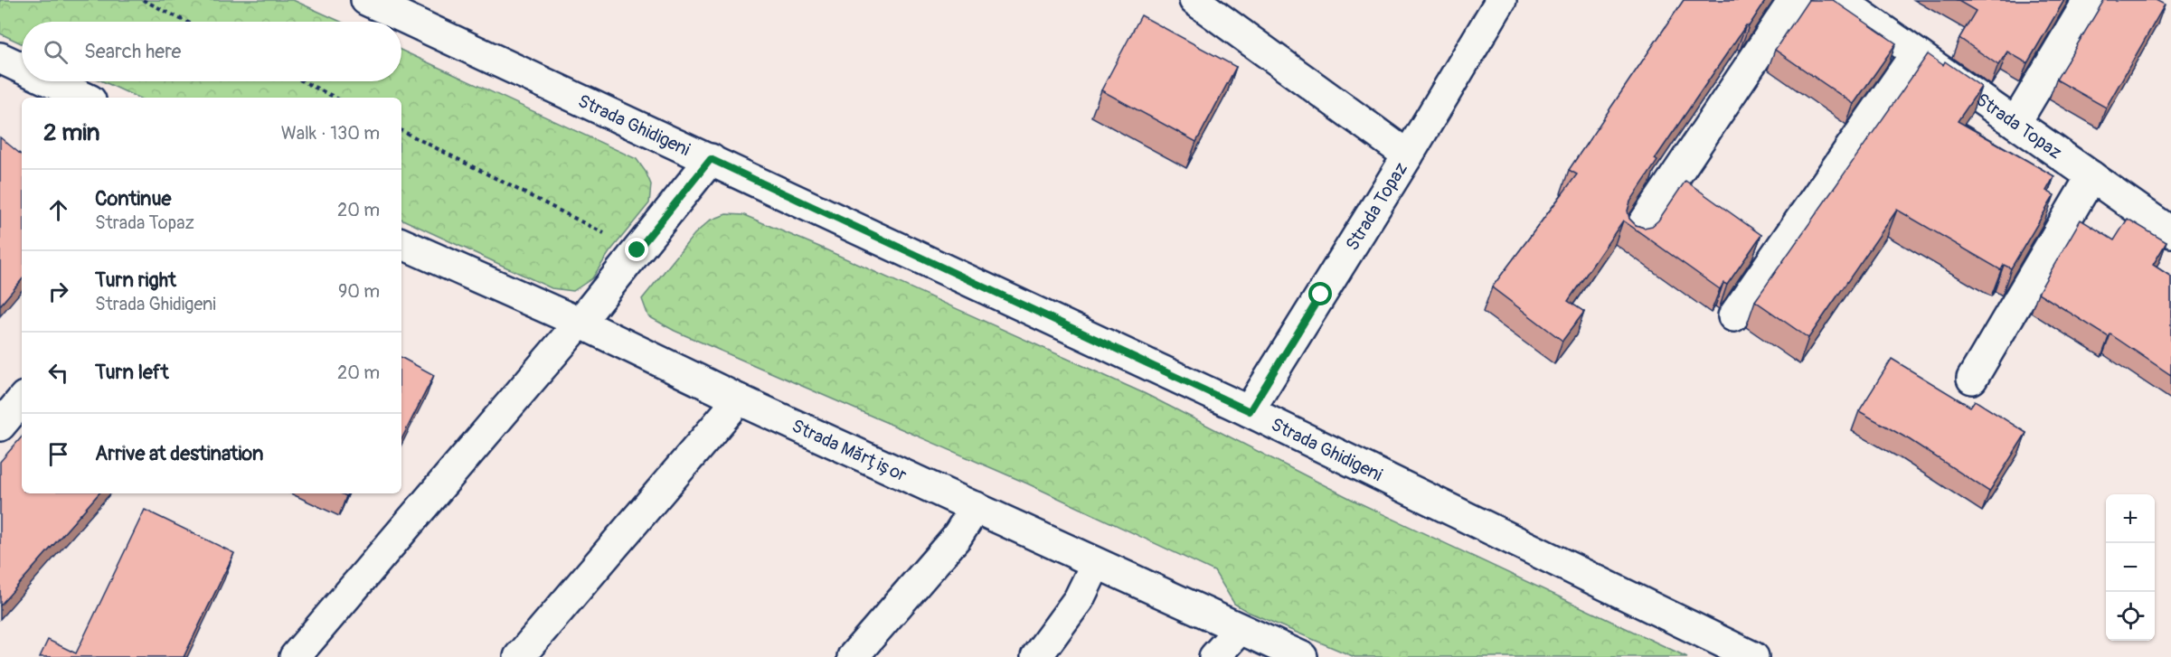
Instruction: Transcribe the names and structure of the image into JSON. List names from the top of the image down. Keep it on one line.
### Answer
{"streets":{"street":["Strada Ghidigeni","Strada Topaz","Strada Mărțișor"]},"crossings":[["Strada Ghidigeni","Strada Topaz"]],"page":{"search":"Search here","heading":["2 min","Walk · 130 m"],"list":[["Continue","Strada Topaz","20 m"],["Turn right","Strada Ghidigeni","90 m"],["Turn left","20 m"],"Arrive at destination"],"map_buttons":["+","−"]}}
